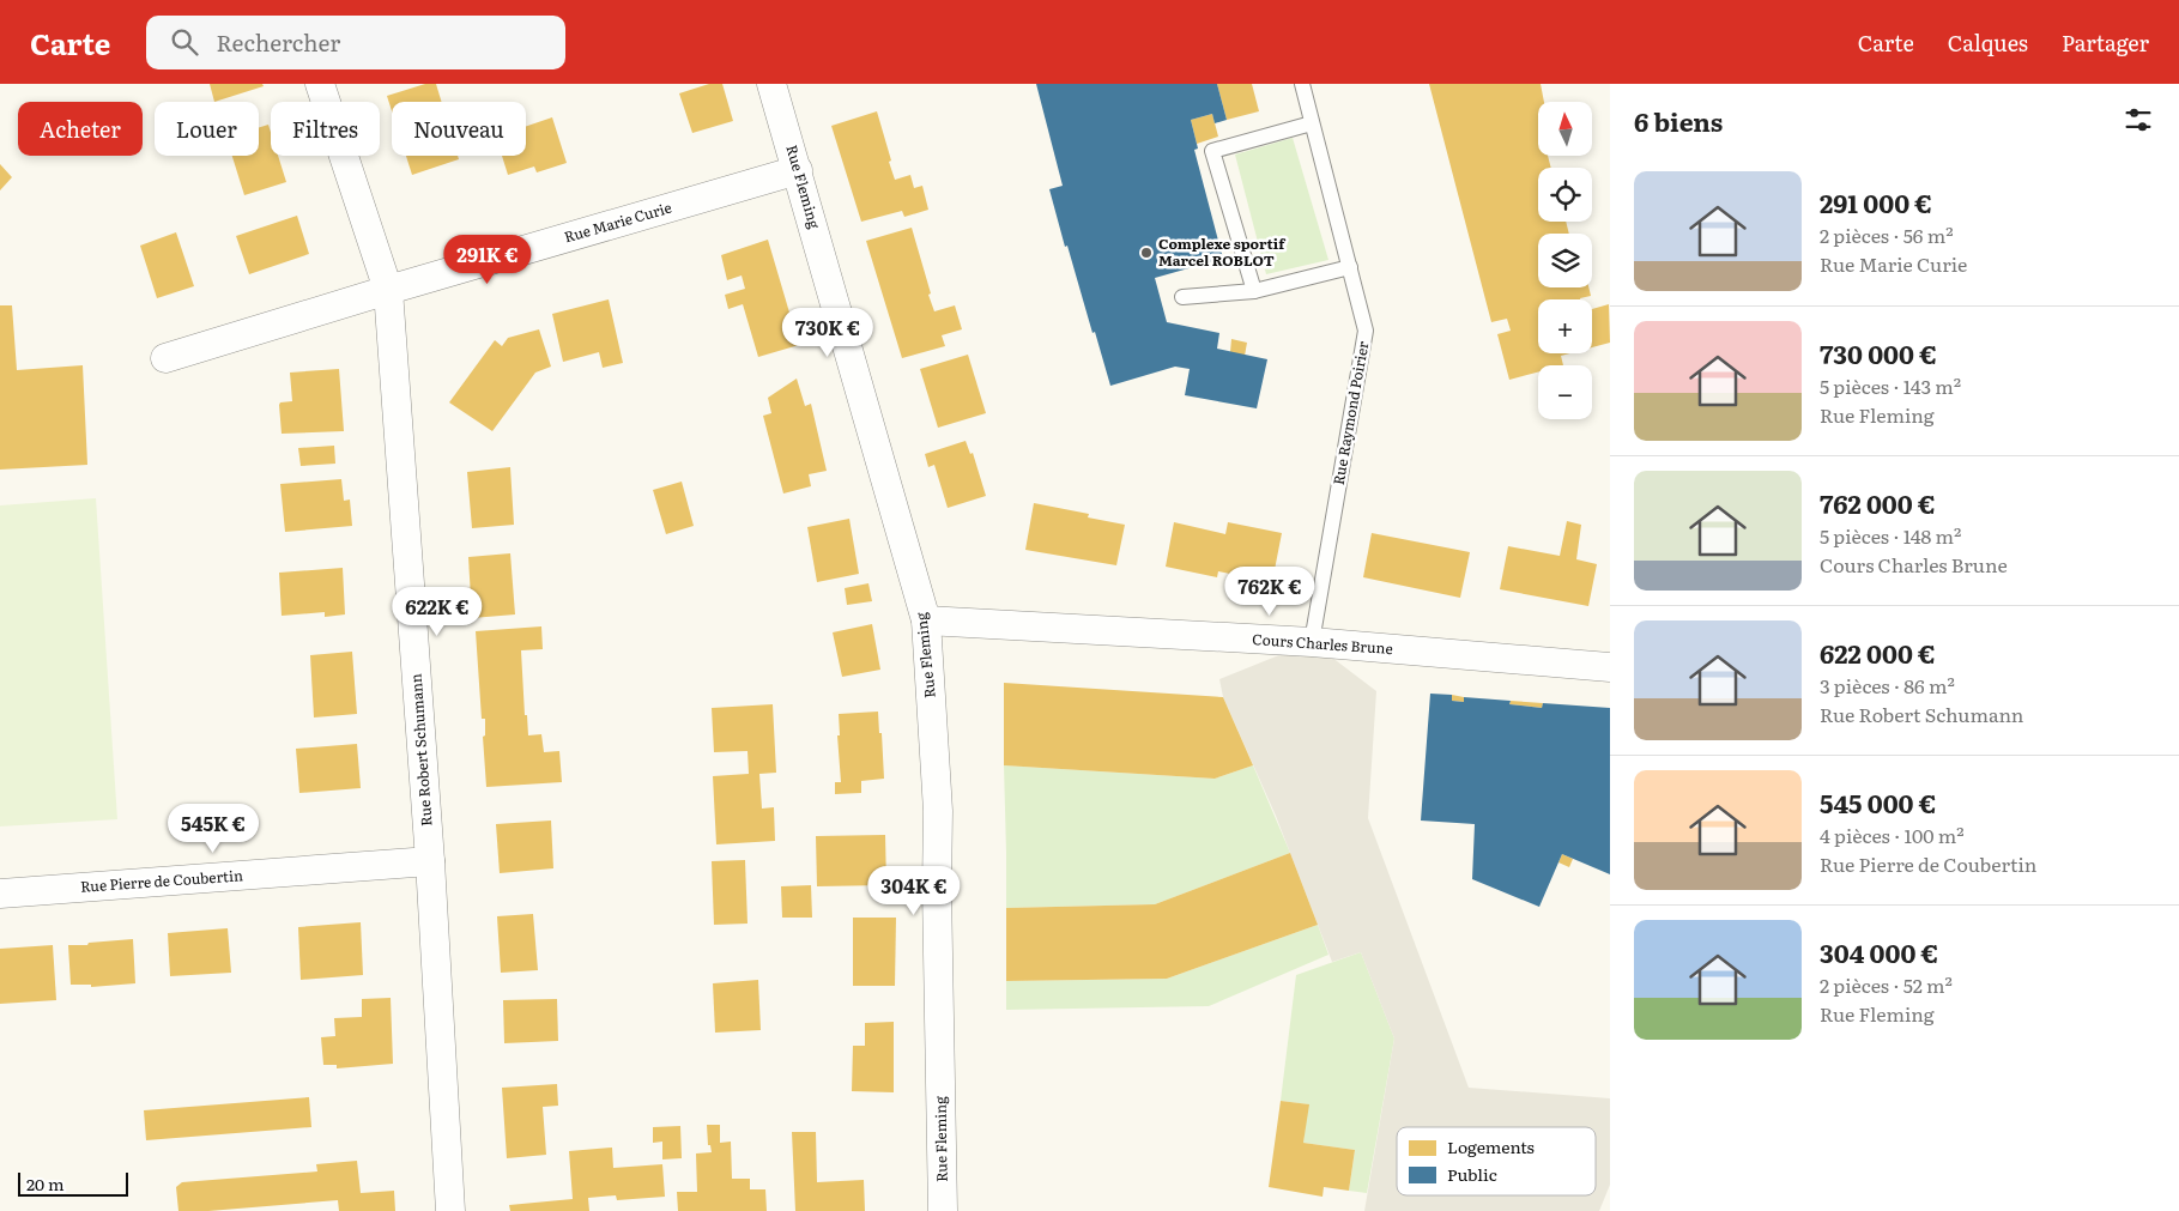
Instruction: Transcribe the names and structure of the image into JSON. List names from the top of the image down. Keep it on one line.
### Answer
{"streets":{"street":["Rue Fleming","Rue Marie Curie","Cours Charles Brune","Rue Robert Schumann","Rue Pierre de Coubertin"],"lane":["Rue Raymond Poirier"]},"crossings":[["Rue Fleming","Rue Marie Curie"],["Rue Fleming","Cours Charles Brune"],["Rue Marie Curie","Rue Robert Schumann"],["Rue Raymond Poirier","Cours Charles Brune"],["Rue Robert Schumann","Rue Pierre de Coubertin"]],"places":["Complexe sportif Marcel ROBLOT"],"legend":["Logements","Public"],"scale_bar":"20 m","north":"top","page":{"header":"Carte","search":"Rechercher","nav":["Carte","Calques","Partager"],"heading":"6 biens","map_buttons":["+","−"],"chip":["Acheter","Louer","Filtres","Nouveau"],"list":[{"name":"291 000 €","note":"2 pièces · 56 m² · Rue Marie Curie"},{"name":"730 000 €","note":"5 pièces · 143 m² · Rue Fleming"},{"name":"762 000 €","note":"5 pièces · 148 m² · Cours Charles Brune"},{"name":"622 000 €","note":"3 pièces · 86 m² · Rue Robert Schumann"},{"name":"545 000 €","note":"4 pièces · 100 m² · Rue Pierre de Coubertin"},{"name":"304 000 €","note":"2 pièces · 52 m² · Rue Fleming"}],"price":["291K €","730K €","762K €","622K €","545K €","304K €"],"scale":"20 m"}}
